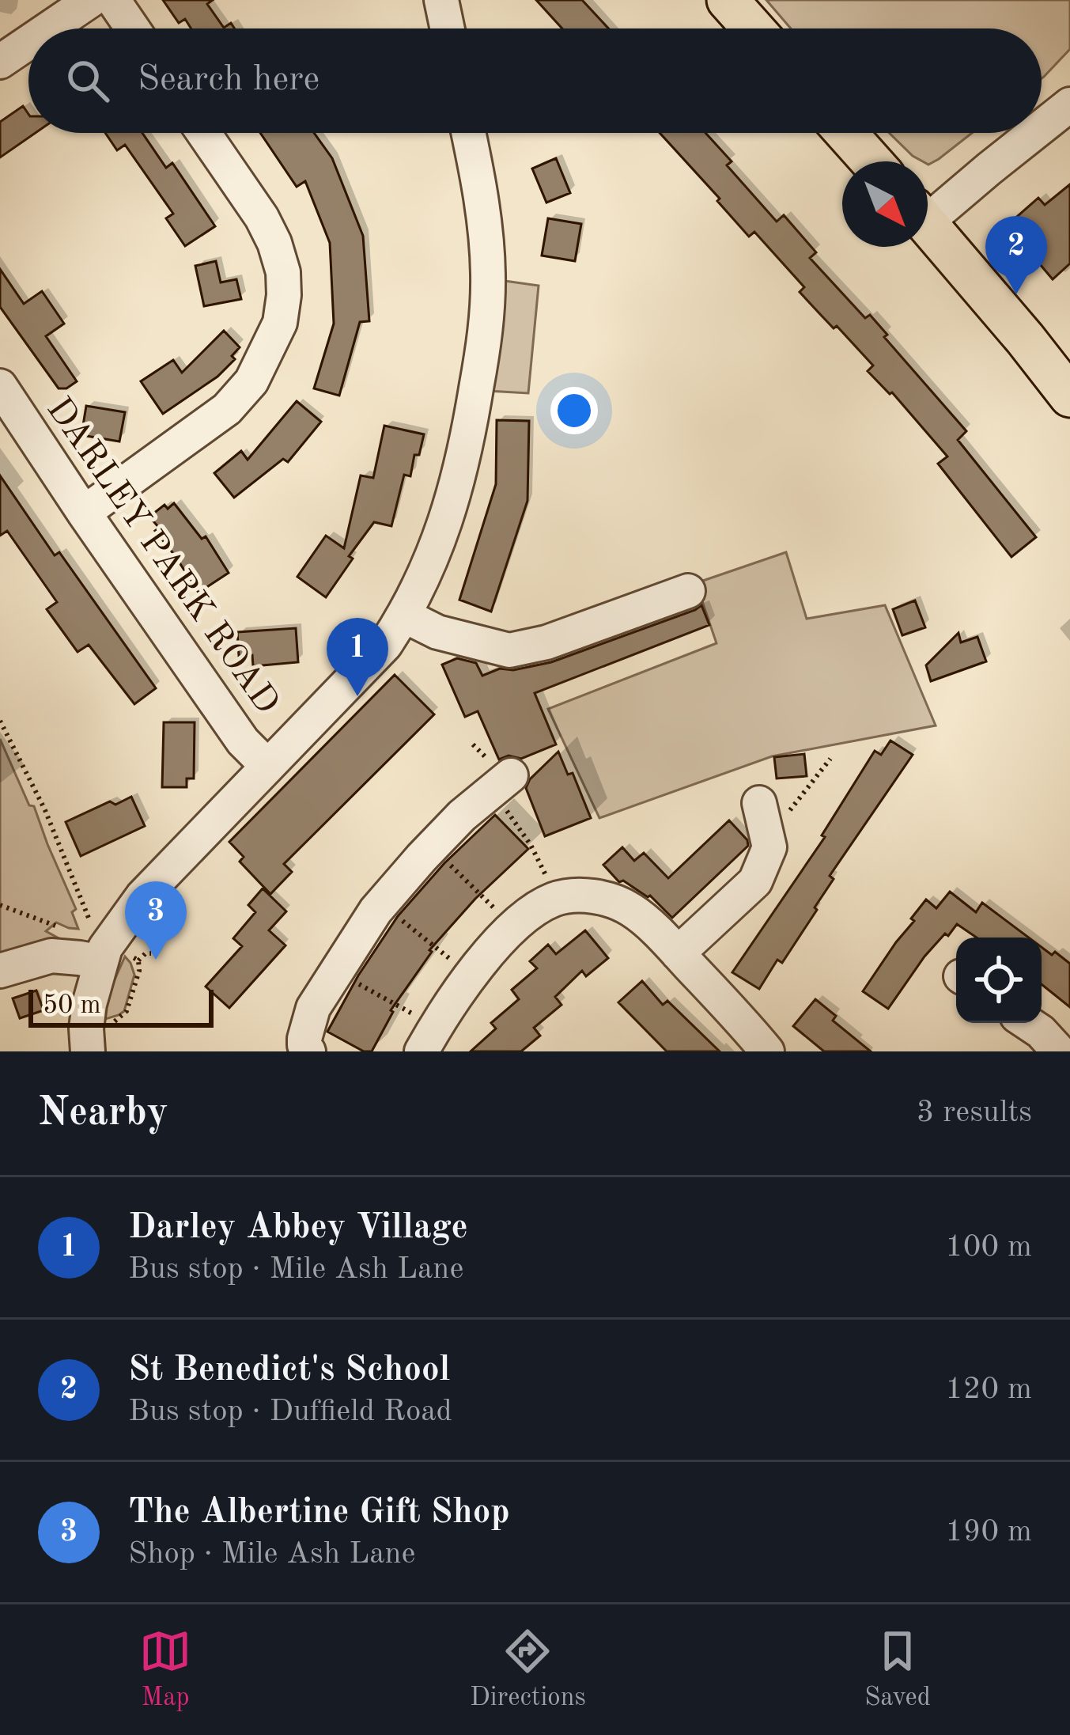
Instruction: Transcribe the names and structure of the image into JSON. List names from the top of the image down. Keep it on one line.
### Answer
{"streets":{"street":["DARLEY PARK ROAD"]},"scale_bar":"50 m","north":"bottom right","page":{"search":"Search here","pins":["2","1","3"],"scale":"50 m","heading":["Nearby","3 results"],"list":[{"mark":"1","name":"Darley Abbey Village","note":"Bus stop · Mile Ash Lane","value":"100 m"},{"mark":"2","name":"St Benedict's School","note":"Bus stop · Duffield Road","value":"120 m"},{"mark":"3","name":"The Albertine Gift Shop","note":"Shop · Mile Ash Lane","value":"190 m"}],"nav":["Map","Directions","Saved"]}}
